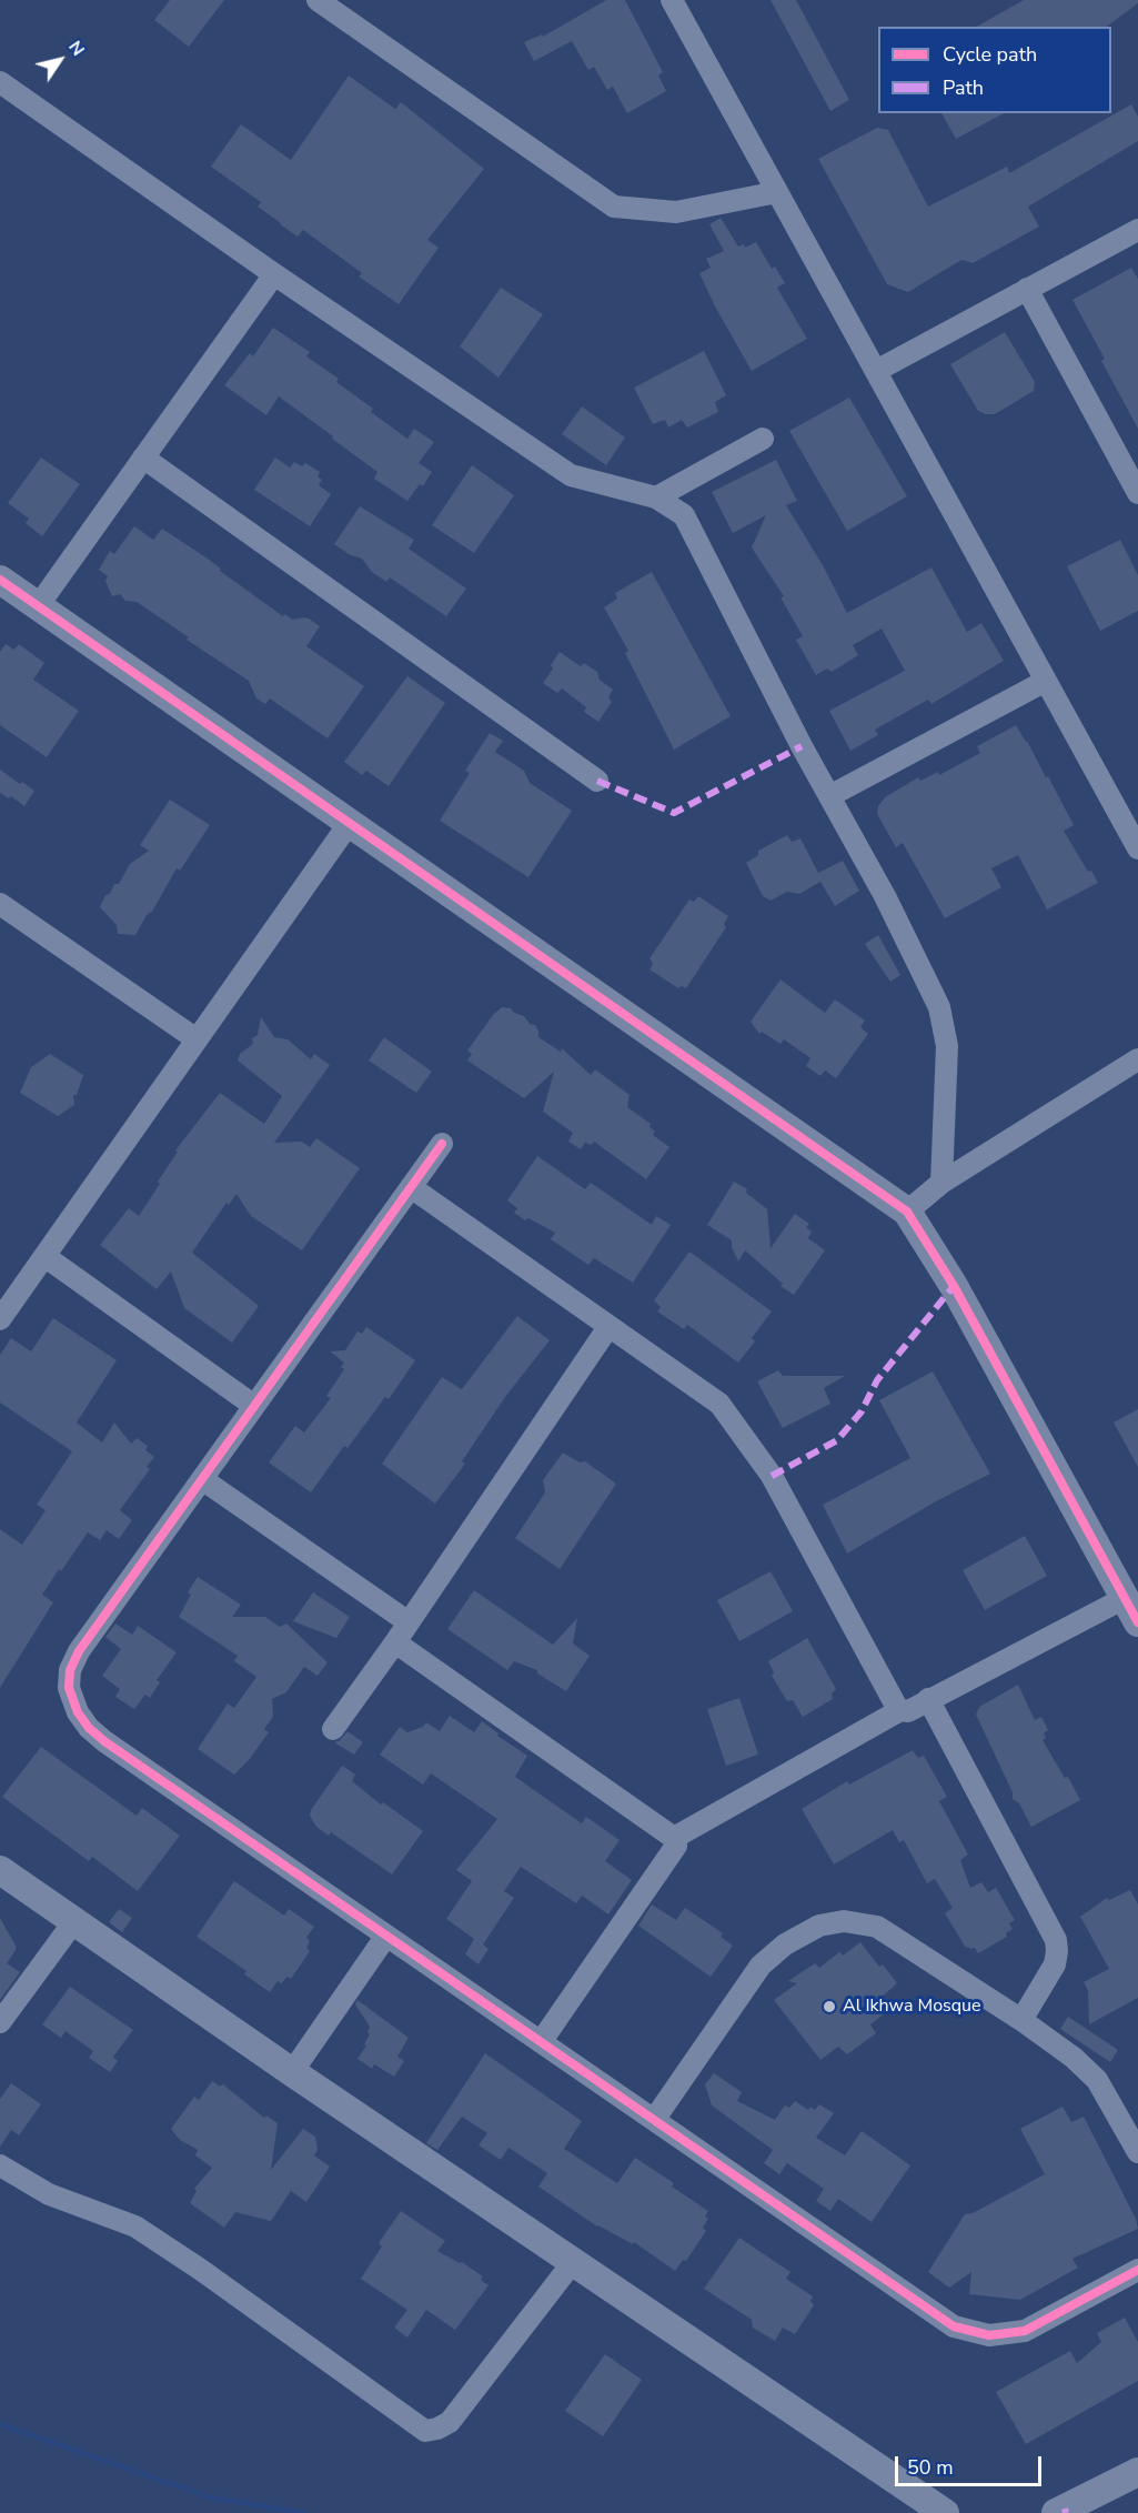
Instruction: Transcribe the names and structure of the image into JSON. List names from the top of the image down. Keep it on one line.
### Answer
{"places":["Al Ikhwa Mosque"],"legend":["Cycle path","Path"],"scale_bar":"50 m","north":"top right"}
